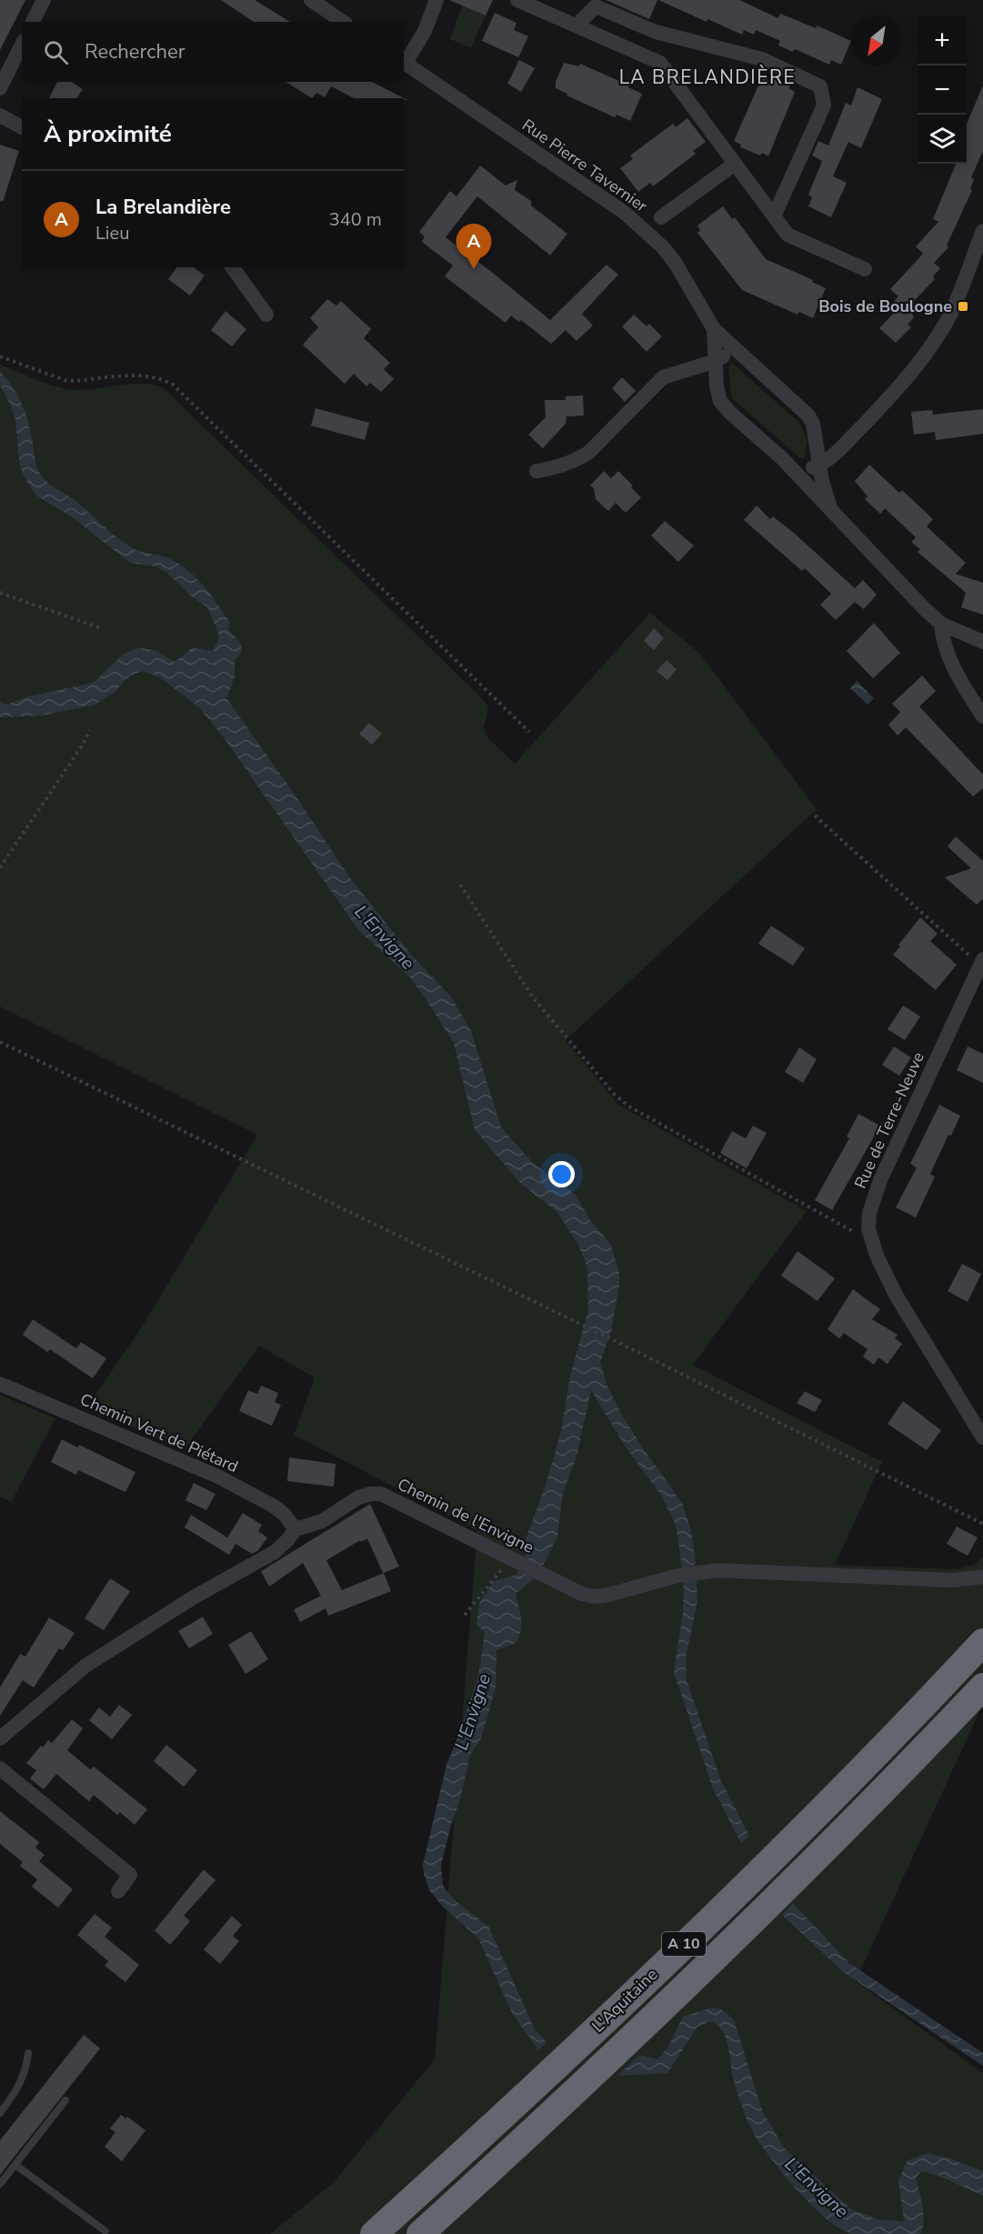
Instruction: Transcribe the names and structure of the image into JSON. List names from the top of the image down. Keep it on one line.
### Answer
{"streets":{"highway":["A 10","L'Aquitaine"],"street":["Rue Pierre Tavernier","Rue de Terre-Neuve","Chemin Vert de Piétard","Chemin de l'Envigne"]},"crossings":[["Chemin Vert de Piétard","Chemin de l'Envigne"]],"districts":["LA BRELANDIÈRE"],"water":["L'Envigne"],"places":{"transit":["Bois de Boulogne"]},"north":"bottom left","page":{"map_buttons":["+","−"],"search":"Rechercher","heading":"À proximité","list":[{"mark":"A","name":"La Brelandière","note":"Lieu","value":"340 m"}],"pins":"A"}}
